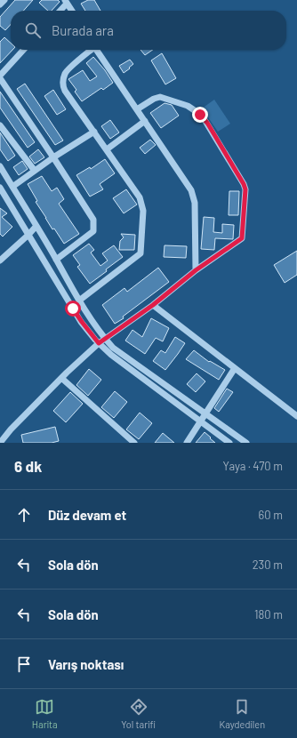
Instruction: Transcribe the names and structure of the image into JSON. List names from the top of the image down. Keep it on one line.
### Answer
{"page":{"search":"Burada ara","heading":["6 dk","Yaya · 470 m"],"list":[["Düz devam et","60 m"],["Sola dön","230 m"],["Sola dön","180 m"],"Varış noktası"],"nav":["Harita","Yol tarifi","Kaydedilen"]}}
